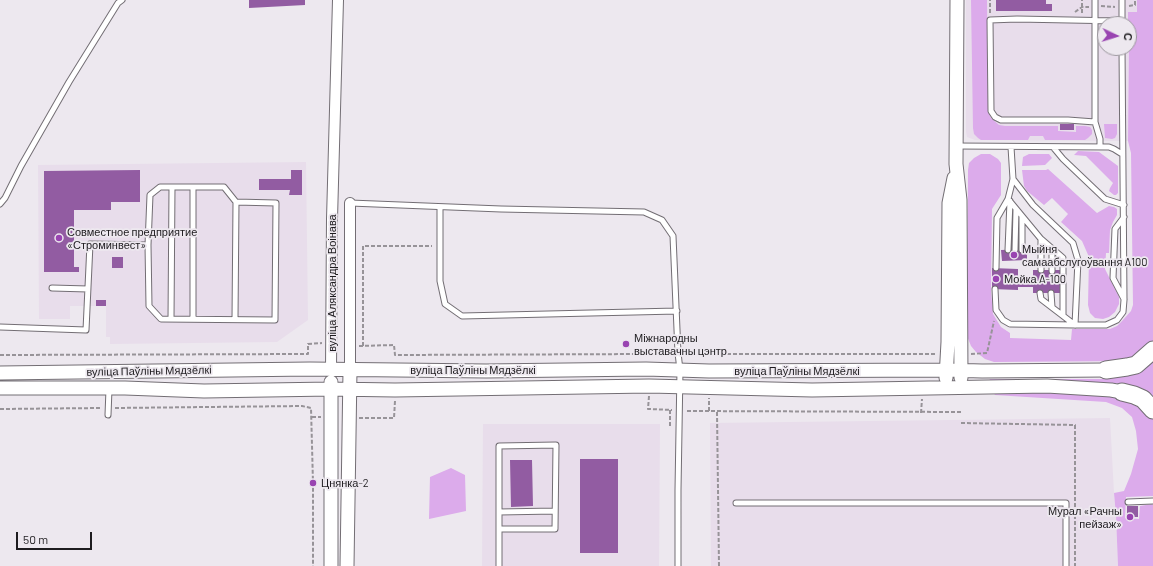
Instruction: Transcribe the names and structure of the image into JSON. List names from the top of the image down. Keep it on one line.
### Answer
{"streets":{"street":["вуліца Аляксандра Воінава","вуліца Паўліны Мядзёлкі"]},"crossings":[["вуліца Аляксандра Воінава","вуліца Паўліны Мядзёлкі"]],"places":["Совместное предприятие «Строминвест»","Мыйня самаабслугоўвання A100","Мойка A-100","Міжнародны выставачны цэнтр","Цнянка-2","Мурал «Рачны пейзаж»"],"scale_bar":"50 m","north":"right"}
